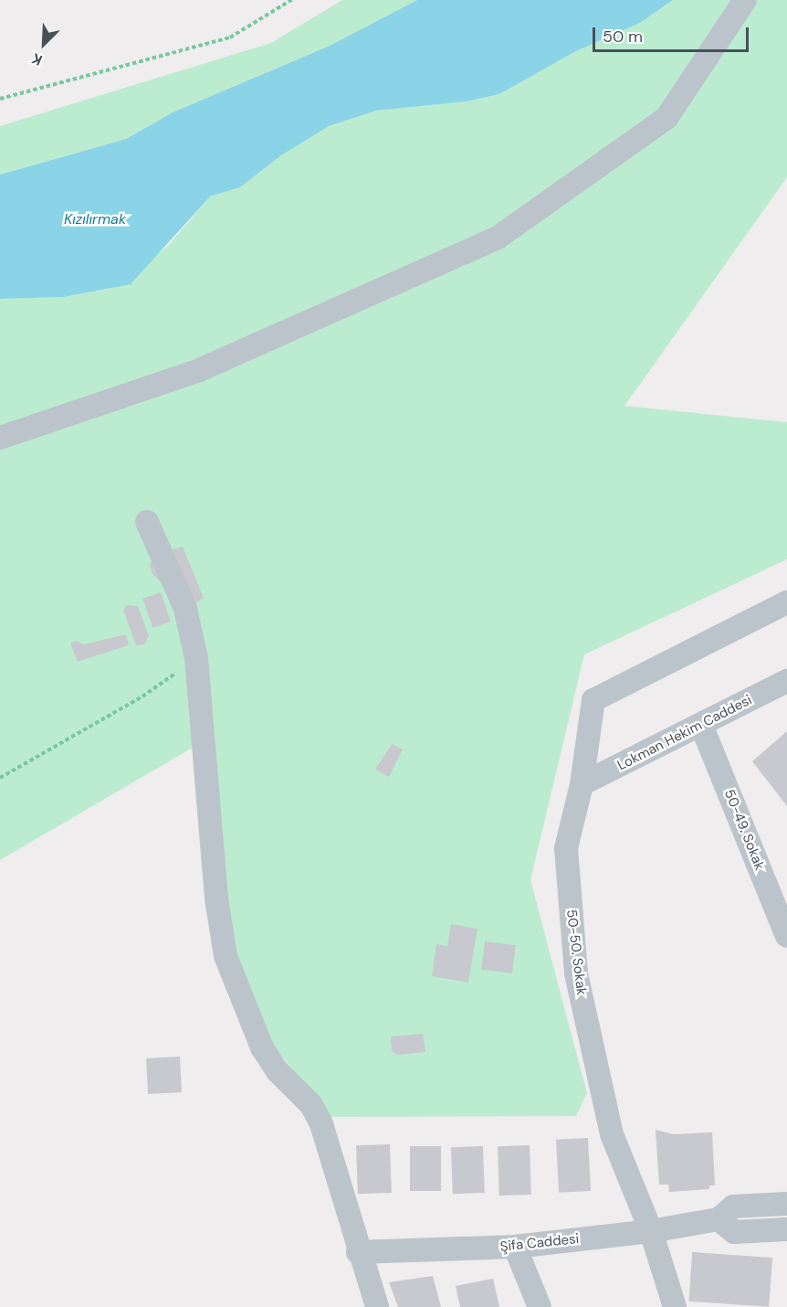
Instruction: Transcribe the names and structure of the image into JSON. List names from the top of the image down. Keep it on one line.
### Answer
{"streets":{"street":["Lokman Hekim Caddesi","50-49. Sokak","50-50. Sokak","Şifa Caddesi"]},"crossings":[["Lokman Hekim Caddesi","50-49. Sokak"],["Lokman Hekim Caddesi","50-50. Sokak"],["50-50. Sokak","Şifa Caddesi"]],"water":["Kızılırmak"],"scale_bar":"50 m","north":"bottom left"}
